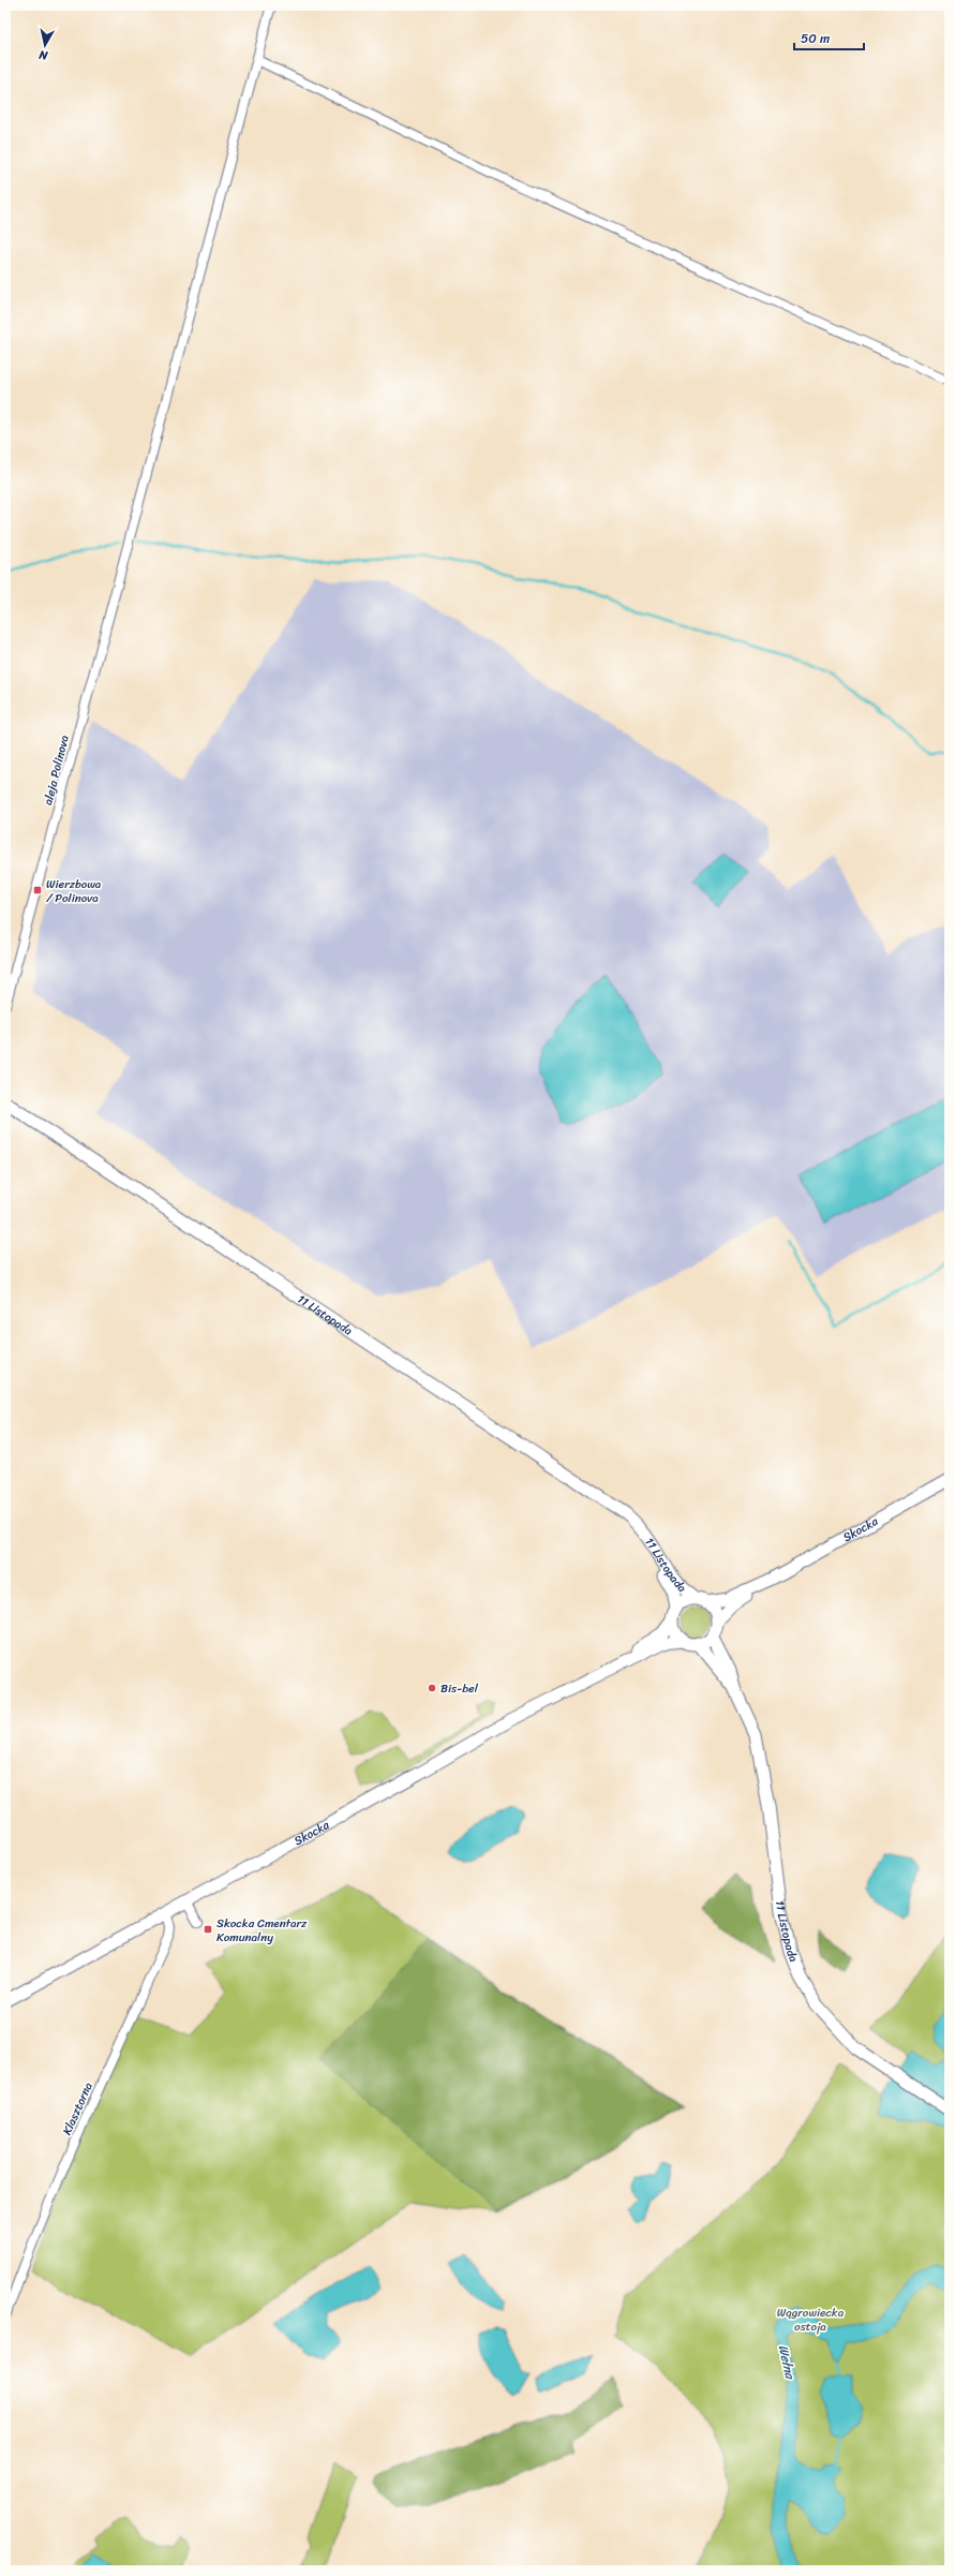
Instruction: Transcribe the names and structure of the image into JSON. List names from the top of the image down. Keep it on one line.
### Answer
{"streets":{"main road":["11 Listopada","Skocka"],"street":["aleja Polinova","Klasztorna"]},"crossings":[["11 Listopada","Skocka"],["Skocka","Klasztorna"]],"water":["Wełna"],"parks":["Wągrowiecka ostoja"],"places":{"transit":["Wierzbowa / Polinova","Skocka Cmentarz Komunalny"],"other":["Bis-bel"]},"scale_bar":"50 m","north":"bottom"}
